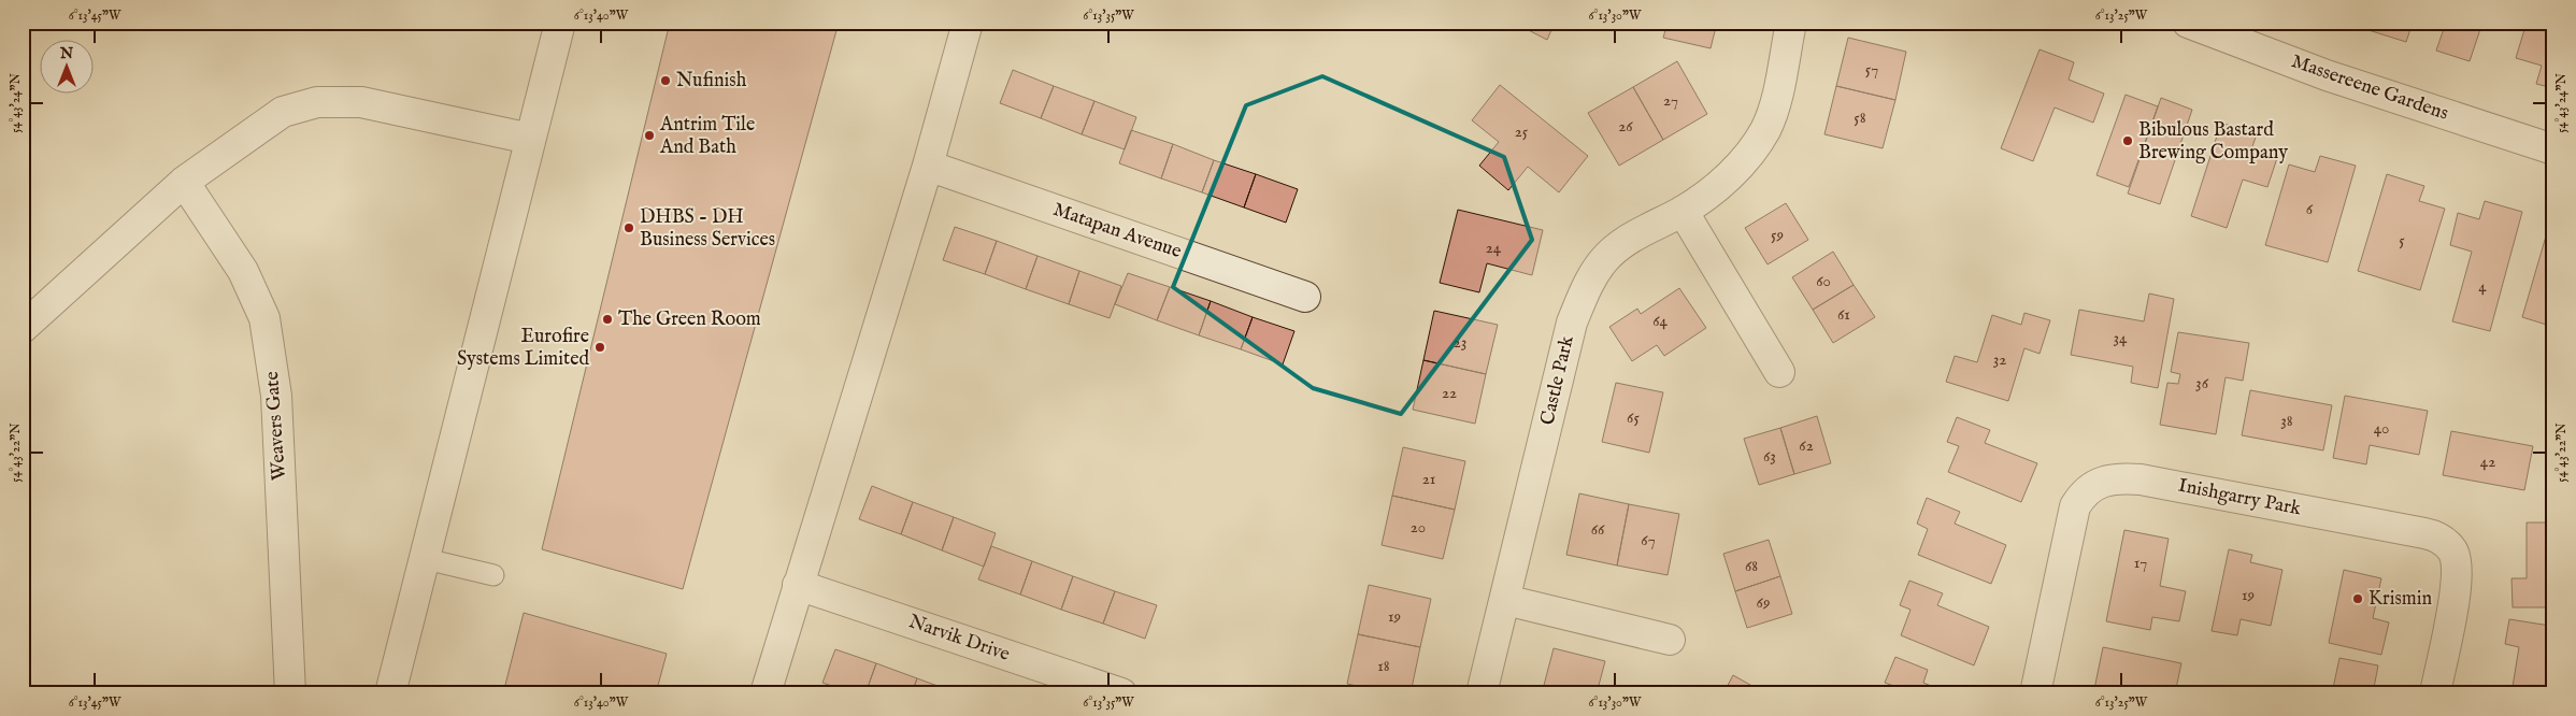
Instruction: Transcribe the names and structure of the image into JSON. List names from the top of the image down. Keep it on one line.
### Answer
{"streets":{"street":["Massereene Gardens","Matapan Avenue","Castle Park","Weavers Gate","Inishgarry Park","Narvik Drive"]},"places":["Nufinish","Antrim Tile And Bath","Bibulous Bastard Brewing Company","DHBS - DH Business Services","The Green Room","Eurofire Systems Limited","Krismin"],"house_numbers":["57","27","58","26","25","6","59","5","24","60","4","61","64","34","23","32","36","22","65","38","40","62","63","42","21","20","66","67","17","68","19","69","19","18"],"north":"top","coordinates":["6°13'45\"W","6°13'40\"W","6°13'35\"W","6°13'30\"W","6°13'25\"W","54°43'24\"N","54°43'22\"N"]}
